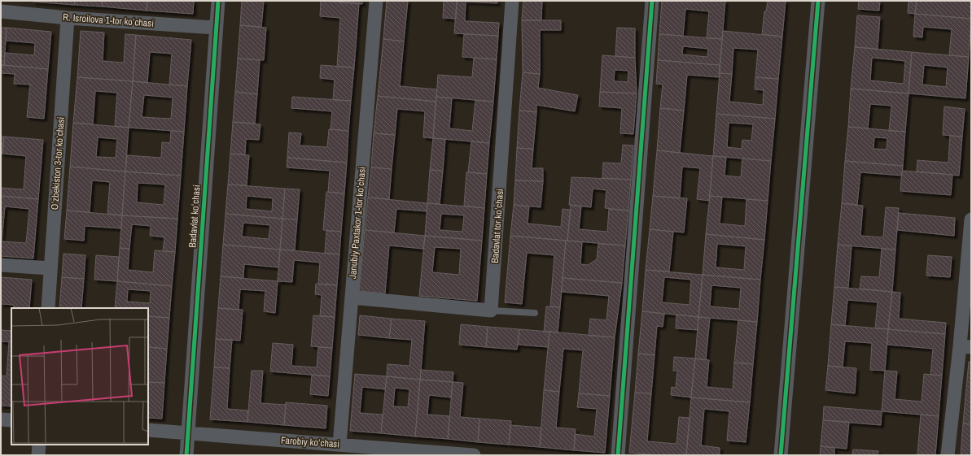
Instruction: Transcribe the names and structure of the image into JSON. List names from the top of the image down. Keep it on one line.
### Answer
{"streets":{"street":["R. Isroilova 1-tor koʻchasi","Oʻzbekiston 3-tor koʻchasi","Badavlat koʻchasi","Janubiy Paxtakor 1-tor koʻchasi","Badavlat tor koʻchasi","Farobiy koʻchasi"]},"crossings":[["R. Isroilova 1-tor koʻchasi","Oʻzbekiston 3-tor koʻchasi"],["R. Isroilova 1-tor koʻchasi","Badavlat koʻchasi"],["Badavlat koʻchasi","Farobiy koʻchasi"],["Janubiy Paxtakor 1-tor koʻchasi","Farobiy koʻchasi"]]}
